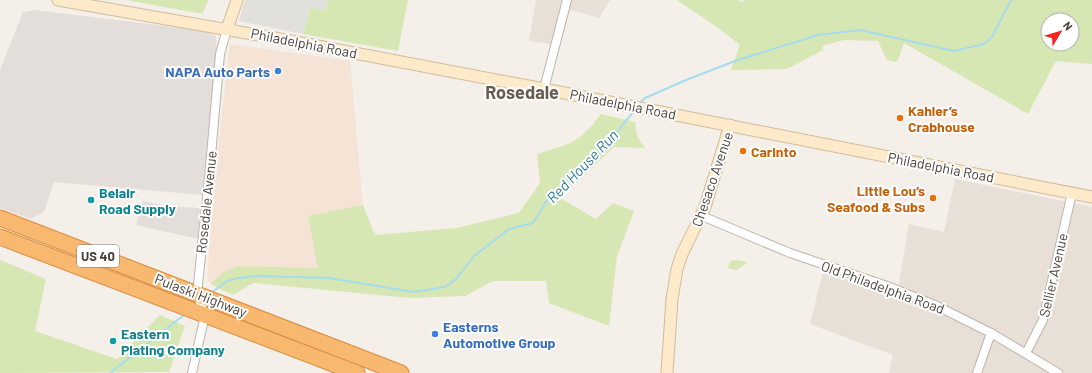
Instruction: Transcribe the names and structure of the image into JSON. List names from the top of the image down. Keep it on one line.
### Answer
{"streets":{"highway":["US 40","Pulaski Highway"],"main road":["Philadelphia Road","Chesaco Avenue"],"street":["Rosedale Avenue","Sellier Avenue","Old Philadelphia Road"]},"crossings":[["Philadelphia Road","Chesaco Avenue"],["Philadelphia Road","Rosedale Avenue"],["Philadelphia Road","Sellier Avenue"],["Chesaco Avenue","Old Philadelphia Road"],["Rosedale Avenue","Pulaski Highway"],["Sellier Avenue","Old Philadelphia Road"]],"districts":["Rosedale"],"water":["Red House Run"],"places":["NAPA Auto Parts","Kahler’s Crabhouse","Carinto","Little Lou’s Seafood & Subs","Belair Road Supply","Easterns Automotive Group","Eastern Plating Company"],"north":"top right"}
